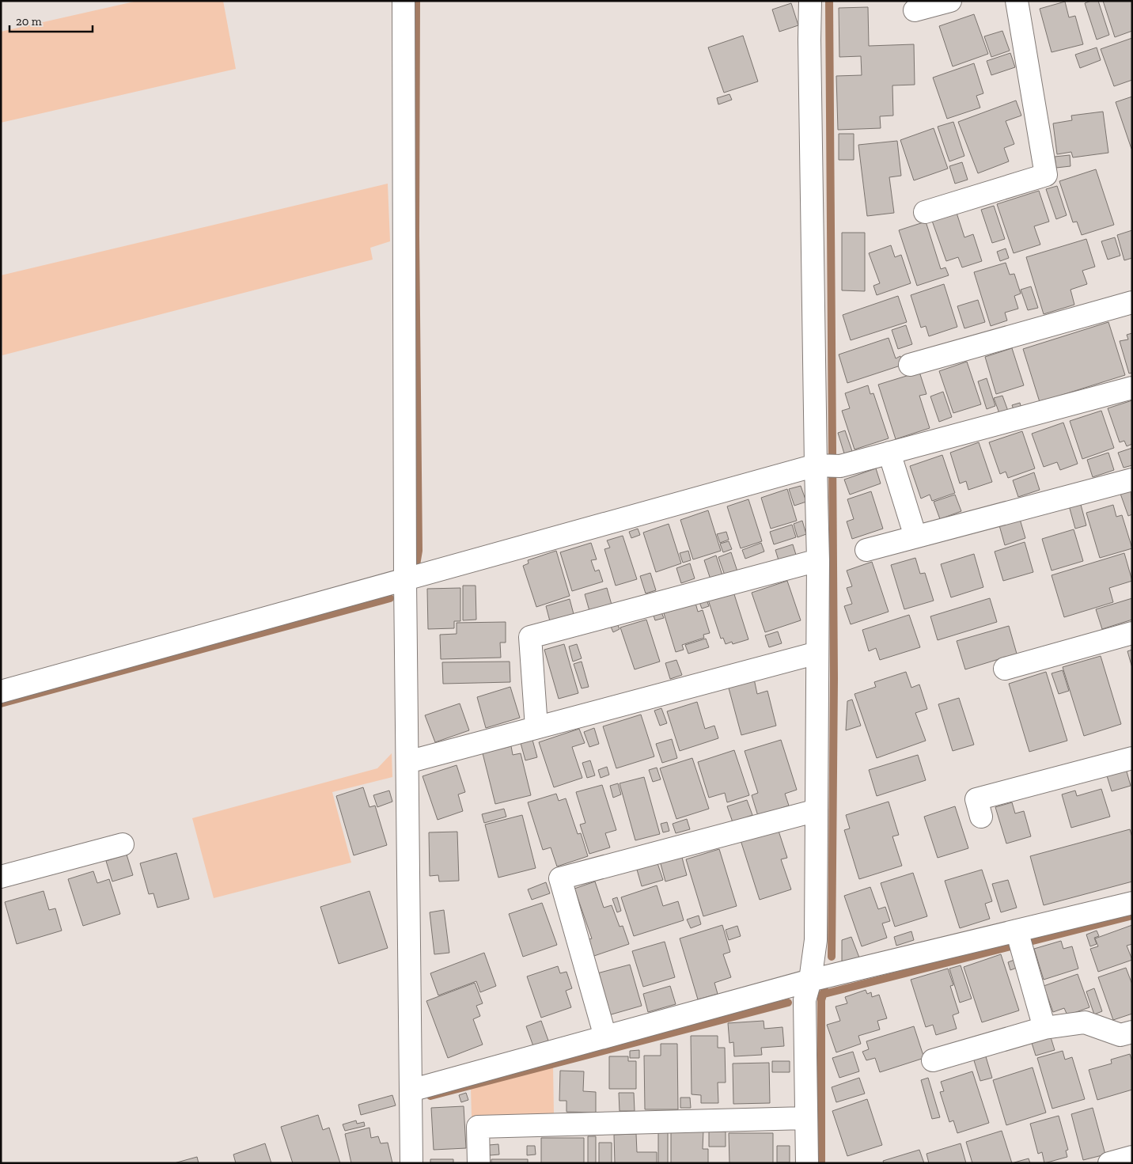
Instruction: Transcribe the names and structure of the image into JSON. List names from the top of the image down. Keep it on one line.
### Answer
{"scale_bar":"20 m"}
